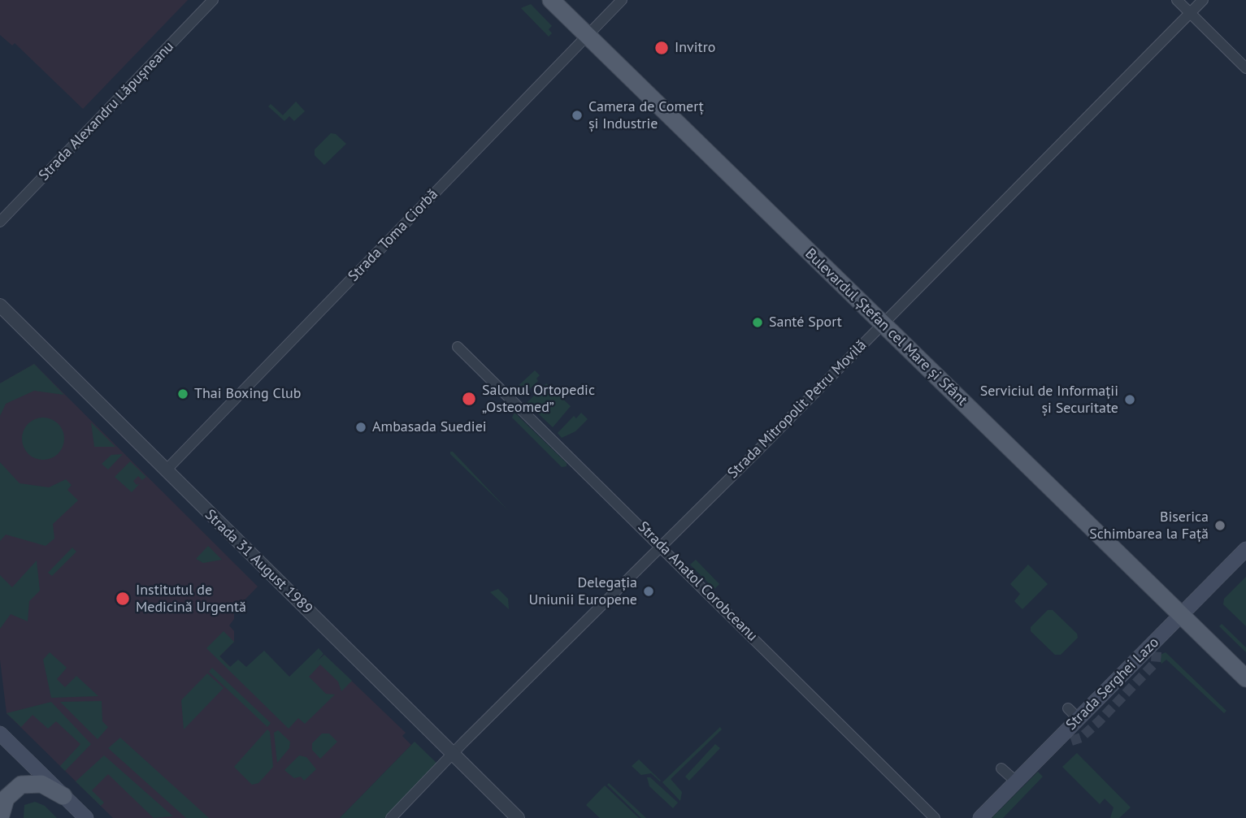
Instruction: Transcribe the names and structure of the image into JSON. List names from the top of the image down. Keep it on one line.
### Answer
{"streets":{"main road":["Bulevardul Ștefan cel Mare și Sfânt","Strada Serghei Lazo"],"street":["Strada Alexandru Lăpușneanu","Strada Toma Ciorbă","Strada Mitropolit Petru Movilă","Strada 31 August 1989","Strada Anatol Corobceanu"]},"crossings":[["Strada Toma Ciorbă","Bulevardul Ștefan cel Mare și Sfânt"],["Strada Toma Ciorbă","Strada 31 August 1989"],["Bulevardul Ștefan cel Mare și Sfânt","Strada Mitropolit Petru Movilă"],["Bulevardul Ștefan cel Mare și Sfânt","Strada Serghei Lazo"],["Strada Mitropolit Petru Movilă","Strada 31 August 1989"],["Strada Mitropolit Petru Movilă","Strada Anatol Corobceanu"]],"places":["Invitro","Camera de Comerț și Industrie","Santé Sport","Thai Boxing Club","Salonul Ortopedic „Osteomed”","Serviciul de Informații și Securitate","Ambasada Suediei","Biserica Schimbarea la Față","Delegația Uniunii Europene","Institutul de Medicină Urgentă"]}
